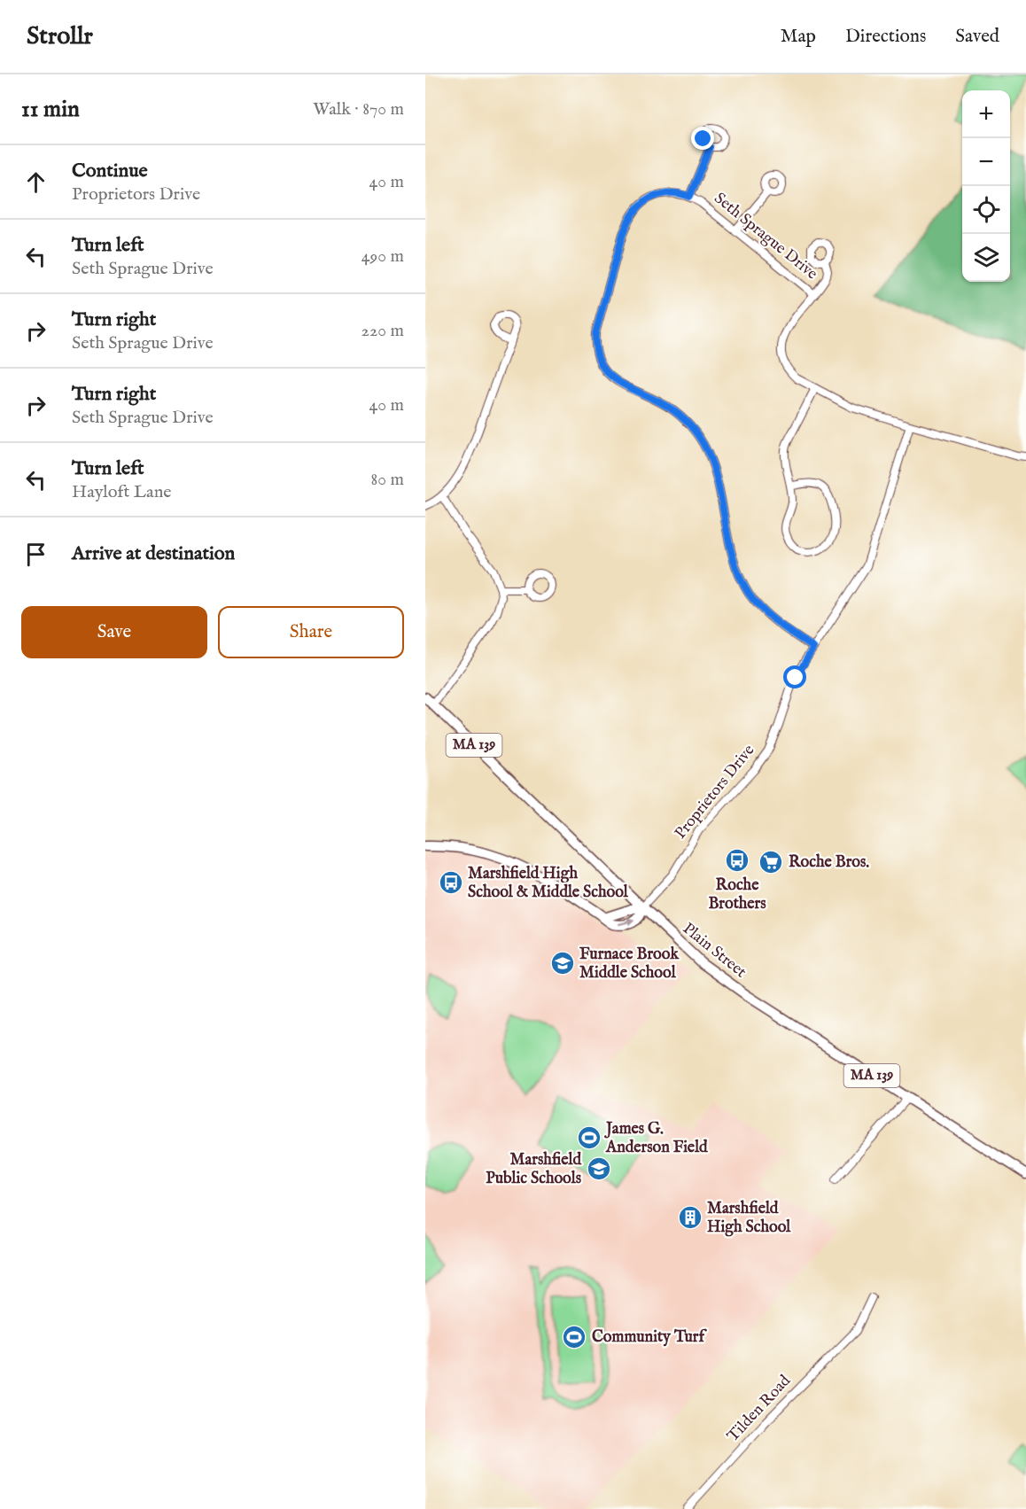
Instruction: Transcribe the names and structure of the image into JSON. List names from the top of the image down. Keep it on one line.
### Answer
{"streets":{"main road":["MA 139","Plain Street"],"street":["Seth Sprague Drive","Proprietors Drive","Tilden Road"]},"crossings":[["Seth Sprague Drive","Proprietors Drive"],["Proprietors Drive","Plain Street"]],"places":{"bus stop":["Roche Brothers","Marshfield High School & Middle School"],"supermarket":["Roche Bros."],"school or university":["Furnace Brook Middle School","Marshfield Public Schools"],"sports":["James G. Anderson Field","Community Turf"],"building":["Marshfield High School"]},"page":{"header":"Strollr","nav":["Map","Directions","Saved"],"heading":["11 min","Walk · 870 m"],"map_buttons":["+","−"],"list":[["Continue","Proprietors Drive","40 m"],["Turn left","Seth Sprague Drive","490 m"],["Turn right","Seth Sprague Drive","220 m"],["Turn right","Seth Sprague Drive","40 m"],["Turn left","Hayloft Lane","80 m"],"Arrive at destination"],"buttons":["Save","Share"]}}
